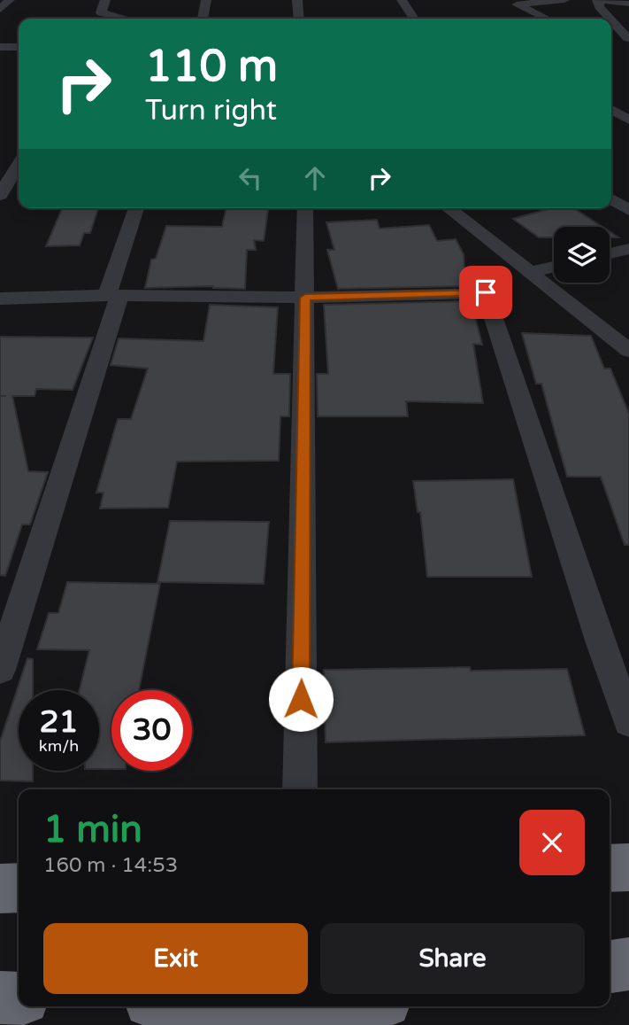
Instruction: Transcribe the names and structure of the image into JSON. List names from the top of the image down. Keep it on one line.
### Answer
{"page":{"turn":["110 m","Turn right"],"speed":"21 km/h","limit":"30","heading":["1 min","160 m · 14:53"],"buttons":["Exit","Share"]}}
